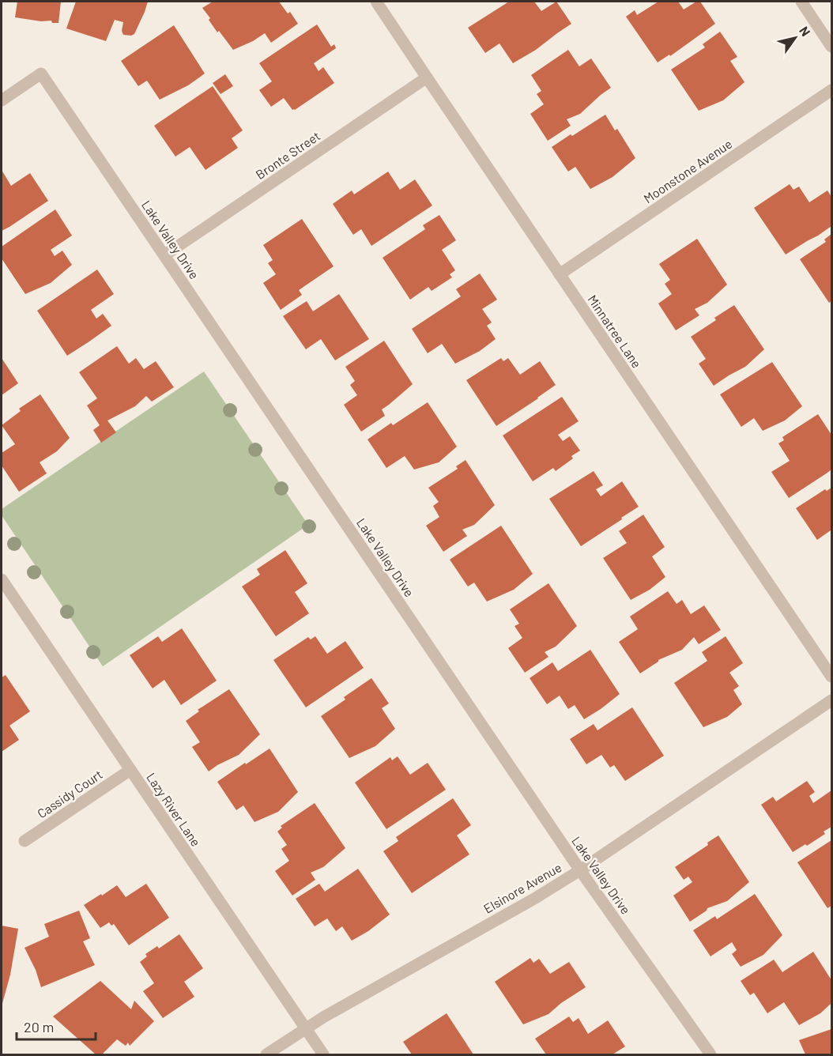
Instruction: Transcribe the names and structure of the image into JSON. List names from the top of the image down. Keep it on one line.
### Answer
{"streets":{"street":["Bronte Street","Moonstone Avenue","Lake Valley Drive","Minnatree Lane","Cassidy Court","Lazy River Lane","Elsinore Avenue"]},"crossings":[["Bronte Street","Lake Valley Drive"],["Bronte Street","Minnatree Lane"],["Moonstone Avenue","Minnatree Lane"],["Lake Valley Drive","Elsinore Avenue"],["Cassidy Court","Lazy River Lane"],["Lazy River Lane","Elsinore Avenue"]],"scale_bar":"20 m","north":"top right"}
